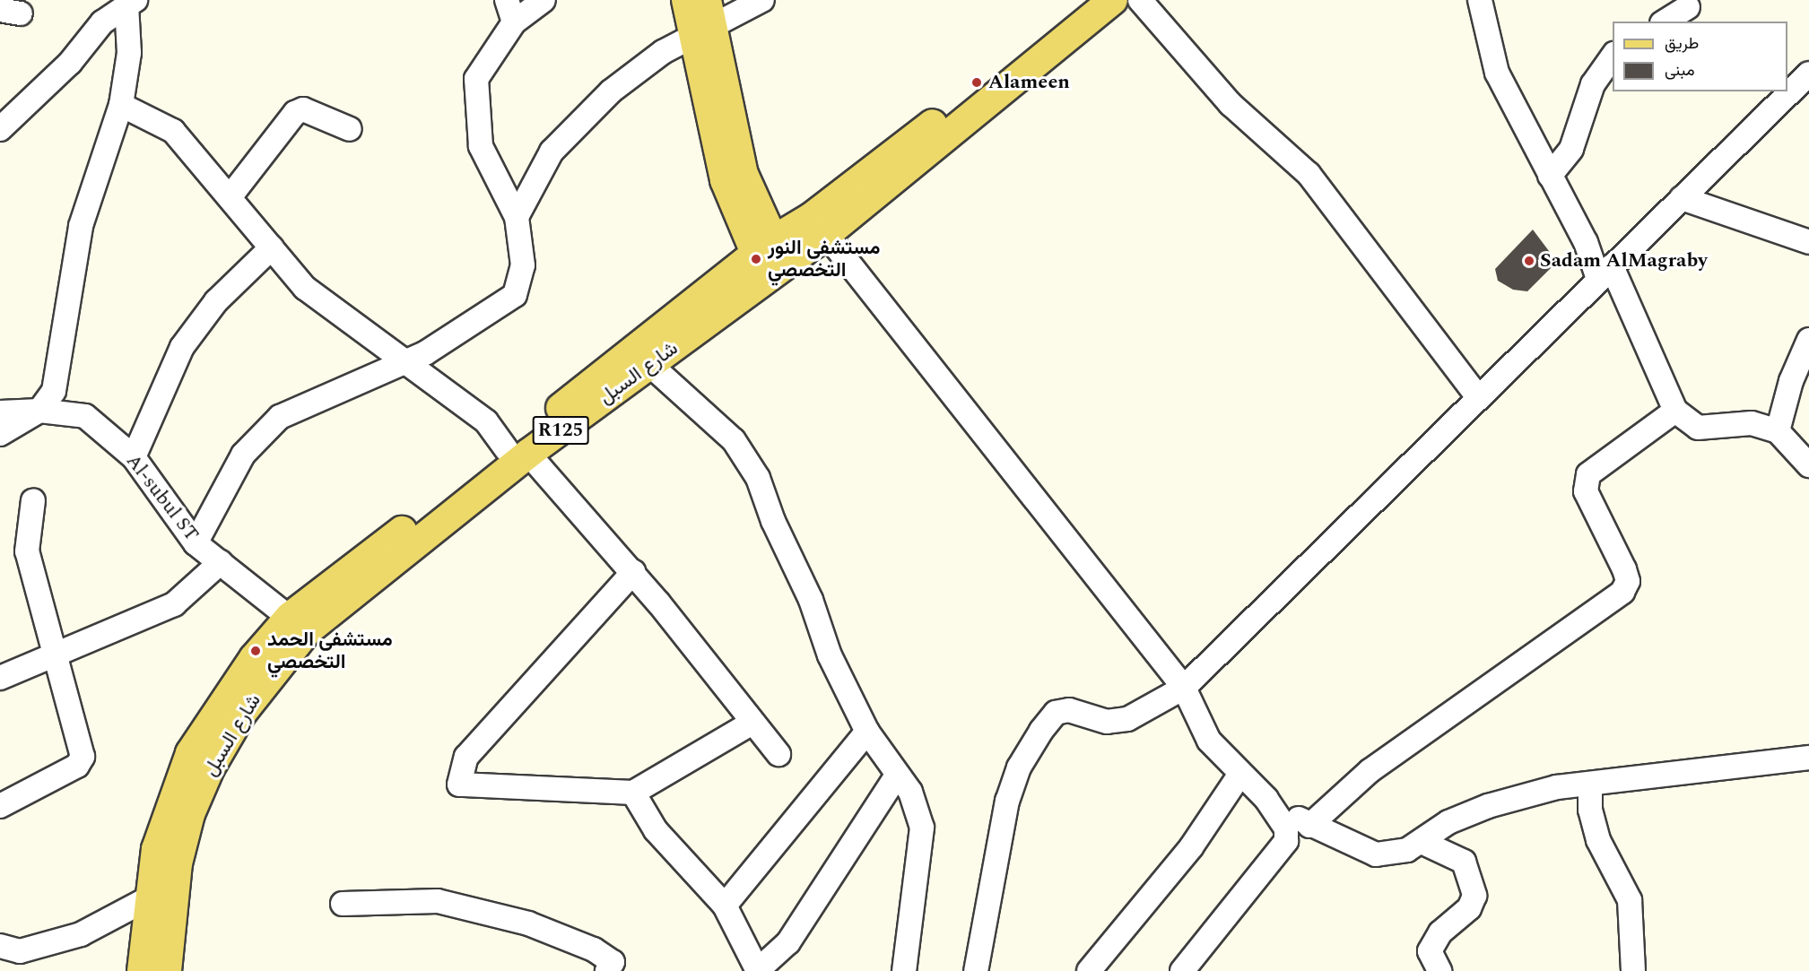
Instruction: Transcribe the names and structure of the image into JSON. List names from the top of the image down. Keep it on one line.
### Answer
{"streets":{"main road":["شارع السبل","R125"],"street":["Al-subul ST"]},"crossings":[["شارع السبل","Al-subul ST"]],"places":["Alameen","مستشفى النور التخصصي","Sadam AlMagraby","مستشفى الحمد التخصصي"],"legend":["طريق","مبنى"]}
